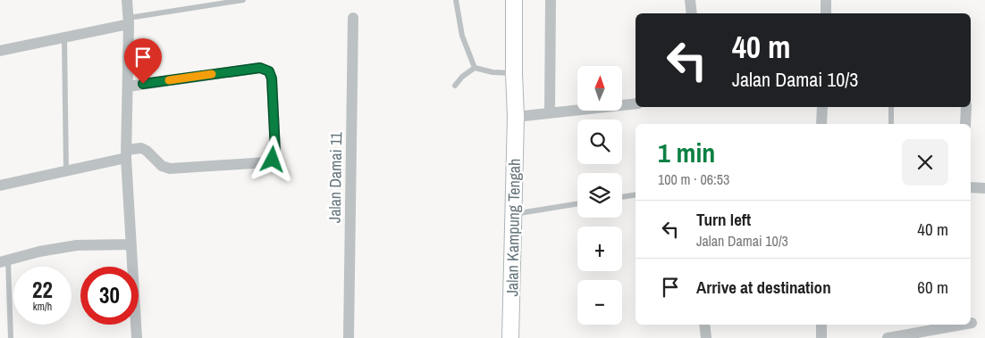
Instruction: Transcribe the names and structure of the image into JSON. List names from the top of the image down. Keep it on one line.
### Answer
{"streets":{"street":["Jalan Damai 11","Jalan Kampung Tengah"]},"north":"top","page":{"turn":["40 m","Jalan Damai 10/3"],"map_buttons":["+","−"],"heading":["1 min","100 m · 06:53"],"list":[{"name":"Turn left","note":"Jalan Damai 10/3","value":"40 m"},{"name":"Arrive at destination","value":"60 m"}],"speed":"22 km/h","limit":"30"}}
